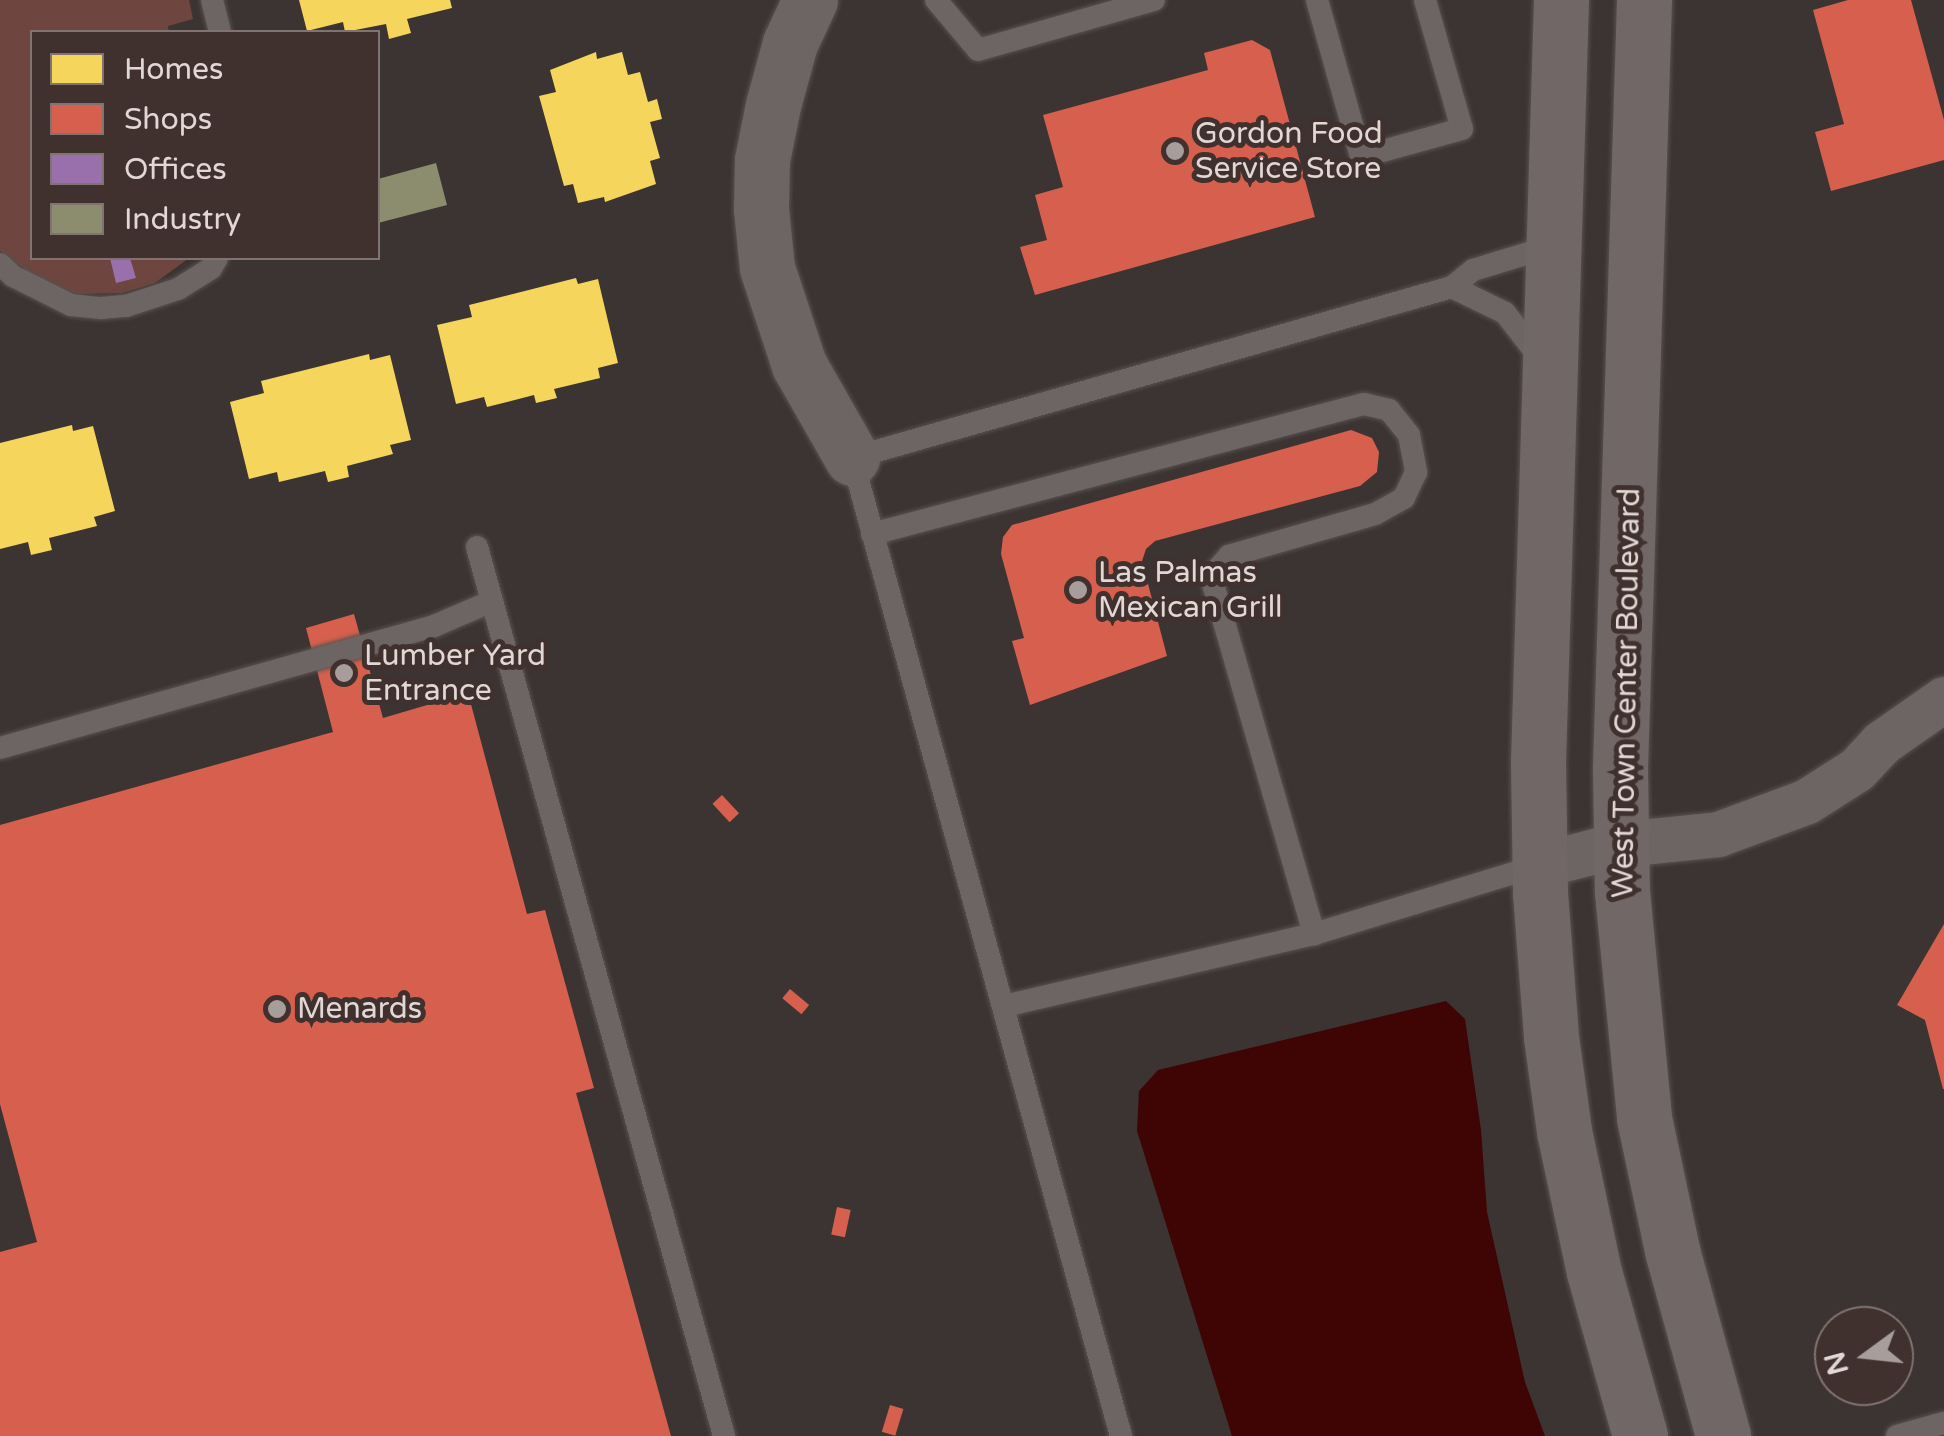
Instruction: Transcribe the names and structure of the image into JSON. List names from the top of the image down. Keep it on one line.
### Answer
{"streets":{"main road":["West Town Center Boulevard"]},"places":["Gordon Food Service Store","Las Palmas Mexican Grill","Lumber Yard Entrance","Menards"],"legend":["Homes","Shops","Offices","Industry"],"north":"left"}
